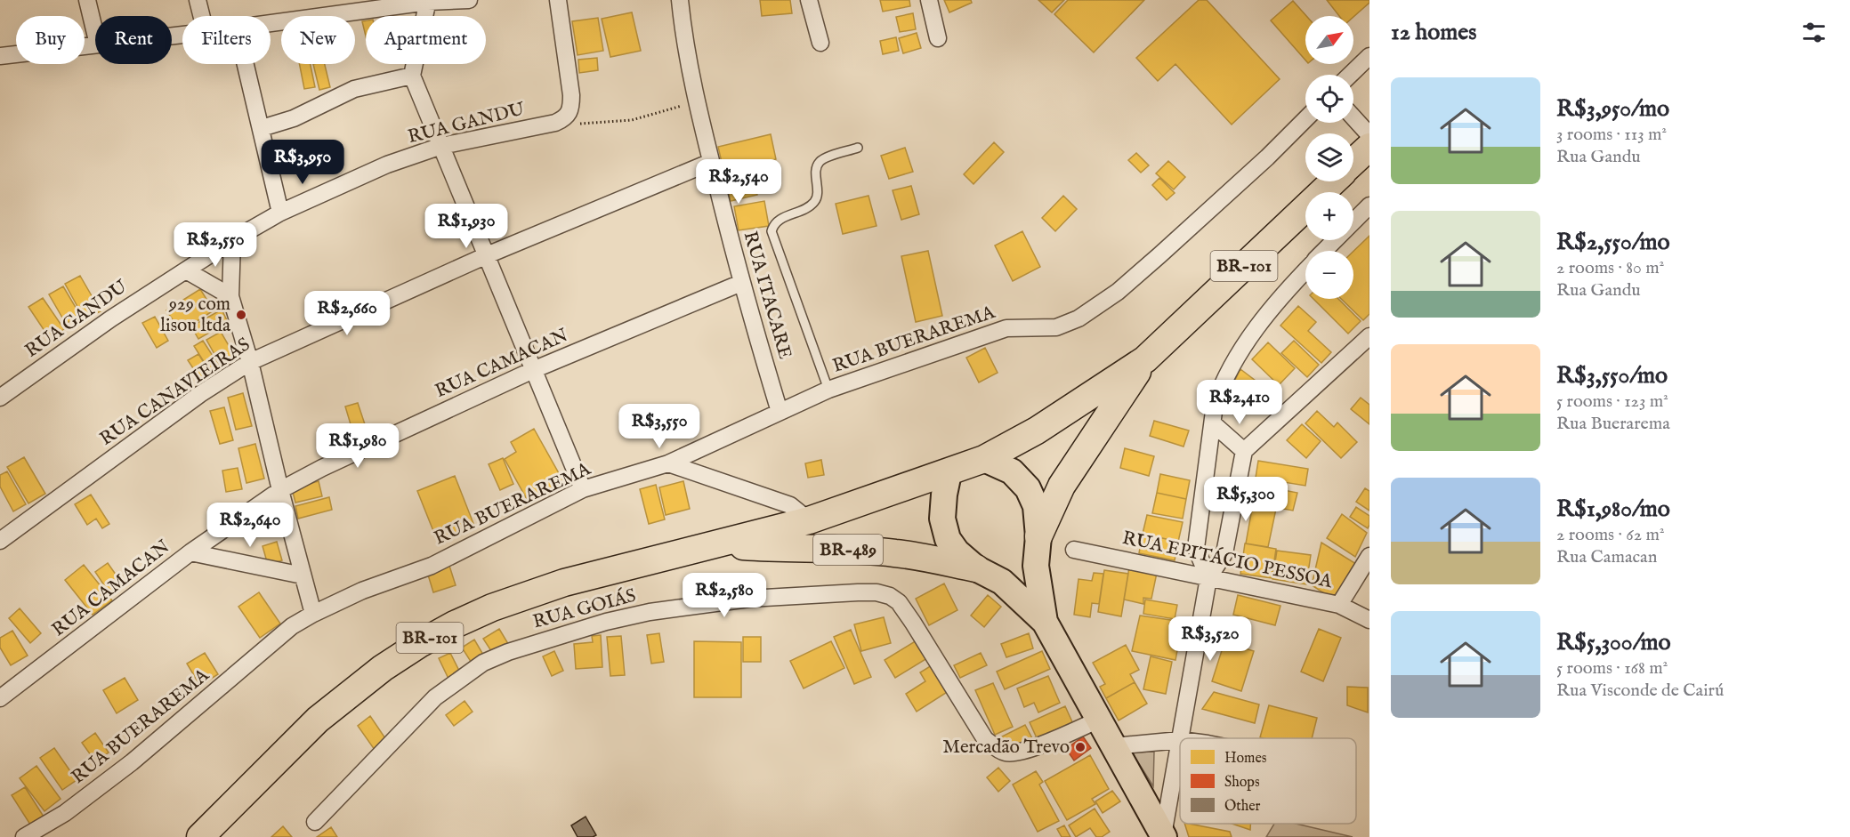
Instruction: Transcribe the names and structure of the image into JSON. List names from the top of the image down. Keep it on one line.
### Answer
{"streets":{"highway":["BR-101","BR-489"],"street":["RUA GANDU","RUA ITACARE","RUA BUERAREMA","RUA CAMACAN","RUA CANAVIEIRAS","RUA EPITÁCIO PESSOA","RUA GOIÁS"]},"crossings":[["BR-101","BR-489"],["RUA ITACARE","RUA BUERAREMA"],["RUA ITACARE","RUA CAMACAN"],["RUA ITACARE","RUA CANAVIEIRAS"],["BR-489","RUA GOIÁS"]],"places":["929 com lisou ltda","Mercadão Trevo"],"legend":["Homes","Shops","Other"],"north":"top right","page":{"heading":"12 homes","map_buttons":["+","−"],"chip":["Buy","Rent","Filters","New","Apartment"],"list":[{"name":"R$3,950/mo","note":"3 rooms · 113 m² · Rua Gandu"},{"name":"R$2,550/mo","note":"2 rooms · 80 m² · Rua Gandu"},{"name":"R$3,550/mo","note":"5 rooms · 123 m² · Rua Buerarema"},{"name":"R$1,980/mo","note":"2 rooms · 62 m² · Rua Camacan"},{"name":"R$5,300/mo","note":"5 rooms · 168 m² · Rua Visconde de Cairú"}],"price":["R$3,950","R$2,540","R$1,930","R$2,550","R$2,660","R$2,410","R$3,550","R$1,980","R$5,300","R$2,640","R$2,580","R$3,520"]}}
